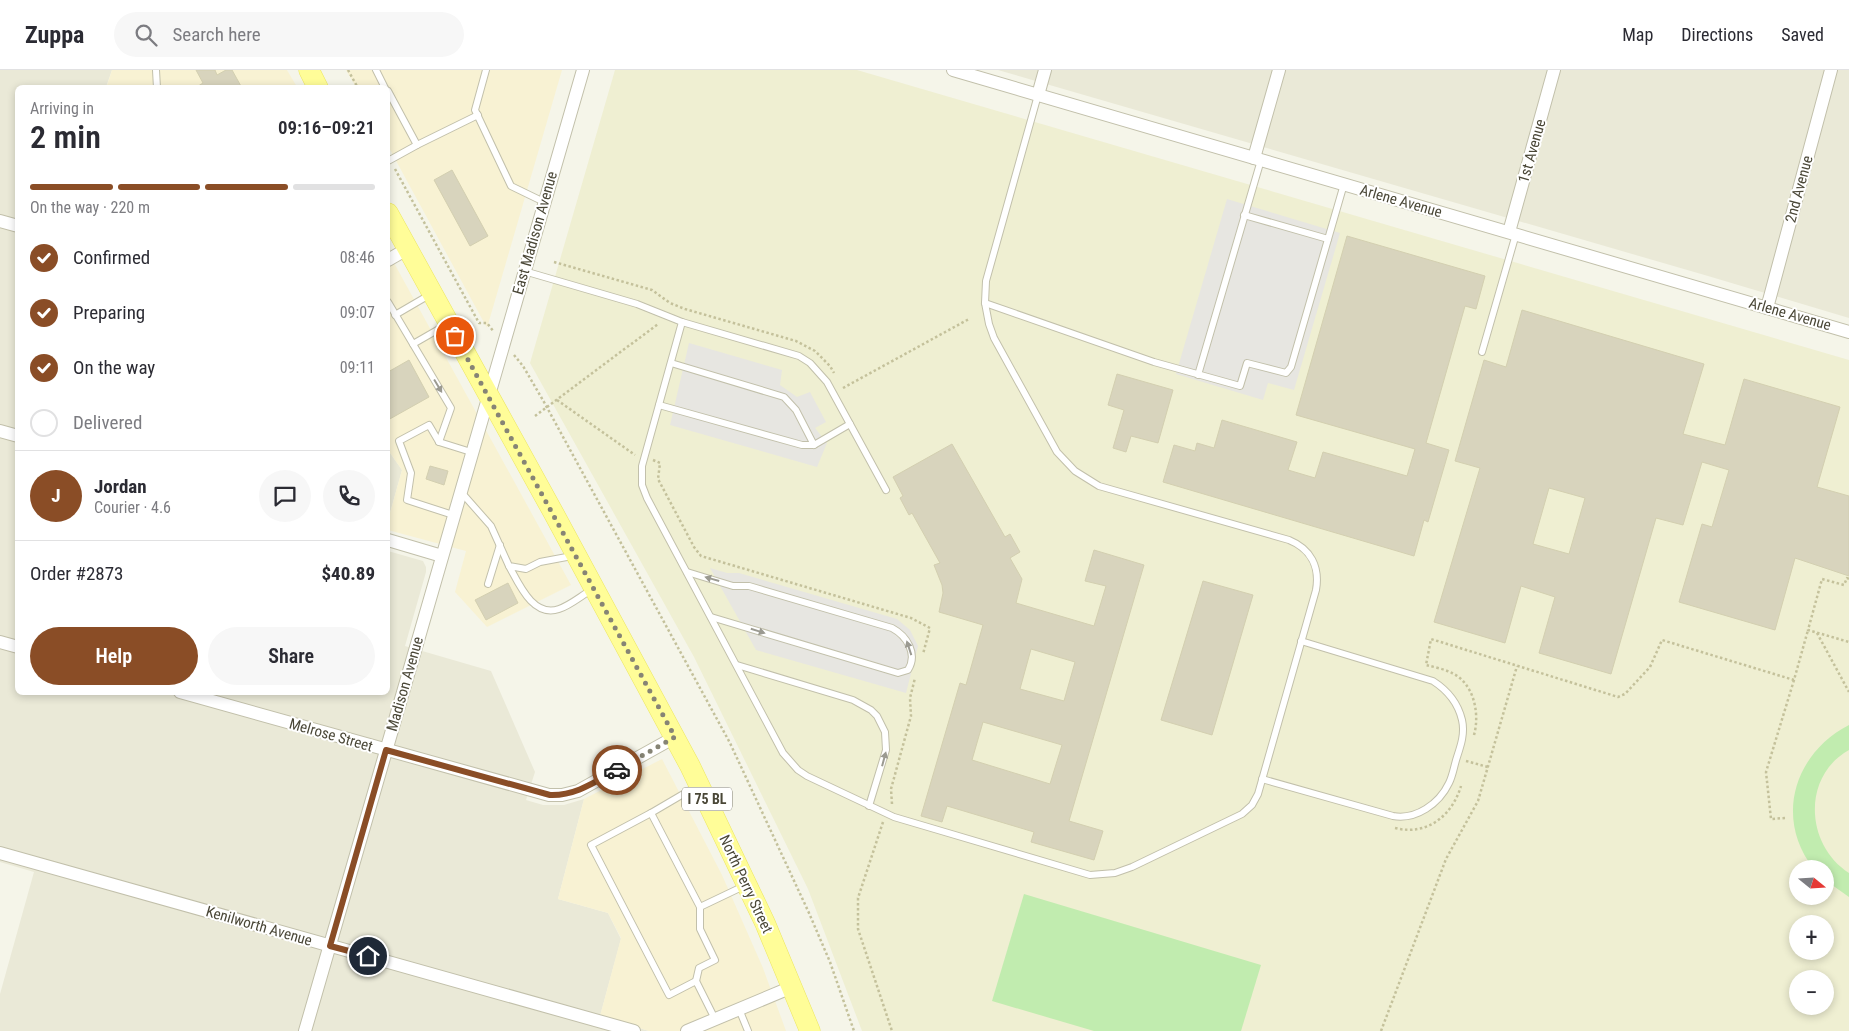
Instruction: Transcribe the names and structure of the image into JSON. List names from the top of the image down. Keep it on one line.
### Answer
{"streets":{"main road":["I 75 BL","North Perry Street"],"street":["1st Avenue","2nd Avenue","Arlene Avenue","East Madison Avenue","Madison Avenue","Melrose Street","Kenilworth Avenue"]},"crossings":[["1st Avenue","Arlene Avenue"],["2nd Avenue","Arlene Avenue"],["East Madison Avenue","Madison Avenue"],["East Madison Avenue","North Perry Street"],["Madison Avenue","Melrose Street"],["Madison Avenue","North Perry Street"],["Madison Avenue","Kenilworth Avenue"],["Melrose Street","North Perry Street"]],"north":"right","page":{"header":"Zuppa","search":"Search here","nav":["Map","Directions","Saved"],"heading":["2 min","Arriving in","09:16–09:21"],"panel":["Jordan","Courier · 4.6","Order #2873","$40.89"],"bar":"On the way · 220 m","list":[["Confirmed","08:46"],["Preparing","09:07"],["On the way","09:11"],"Delivered"],"round":"J","buttons":["Help","Share"],"map_buttons":["+","−"]}}
